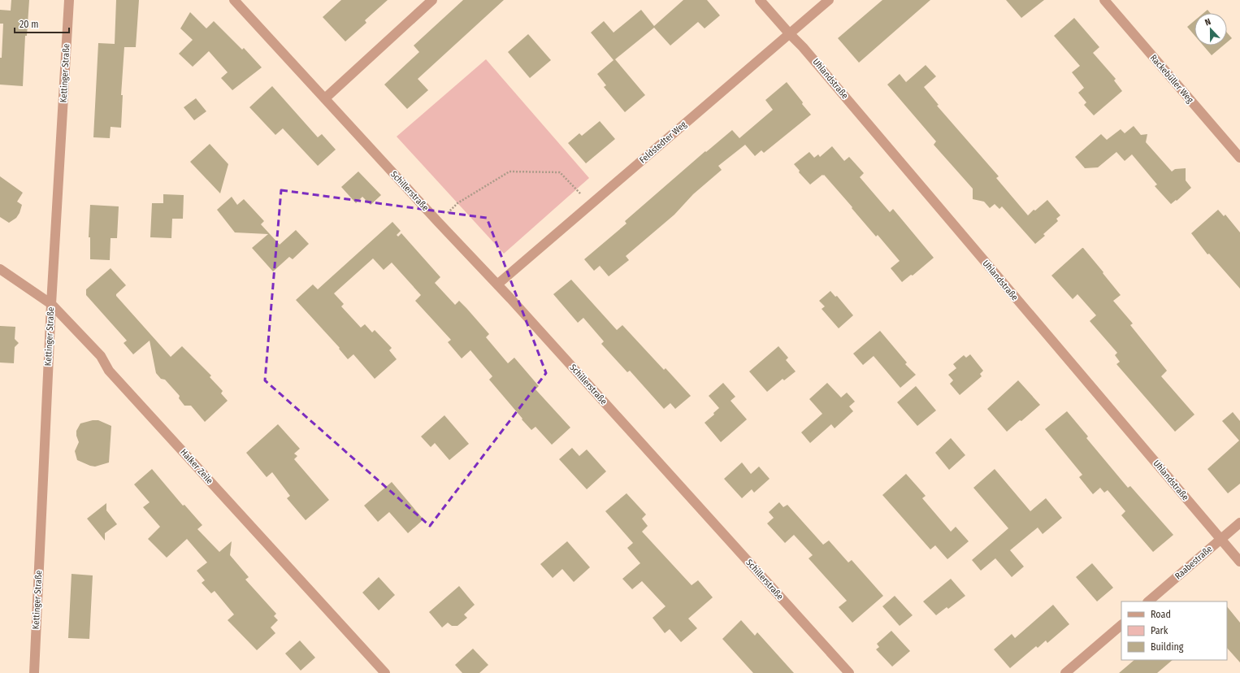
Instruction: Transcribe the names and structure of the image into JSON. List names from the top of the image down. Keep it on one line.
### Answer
{"streets":{"street":["Kettinger Straße","Uhlandstraße","Rackebüller Weg","Feldstedter Weg","Schillerstraße","Halker Zeile","Raabestraße"]},"crossings":[["Kettinger Straße","Halker Zeile"],["Uhlandstraße","Feldstedter Weg"],["Uhlandstraße","Raabestraße"],["Feldstedter Weg","Schillerstraße"]],"legend":["Road","Park","Building"],"scale_bar":"20 m","north":"top"}
